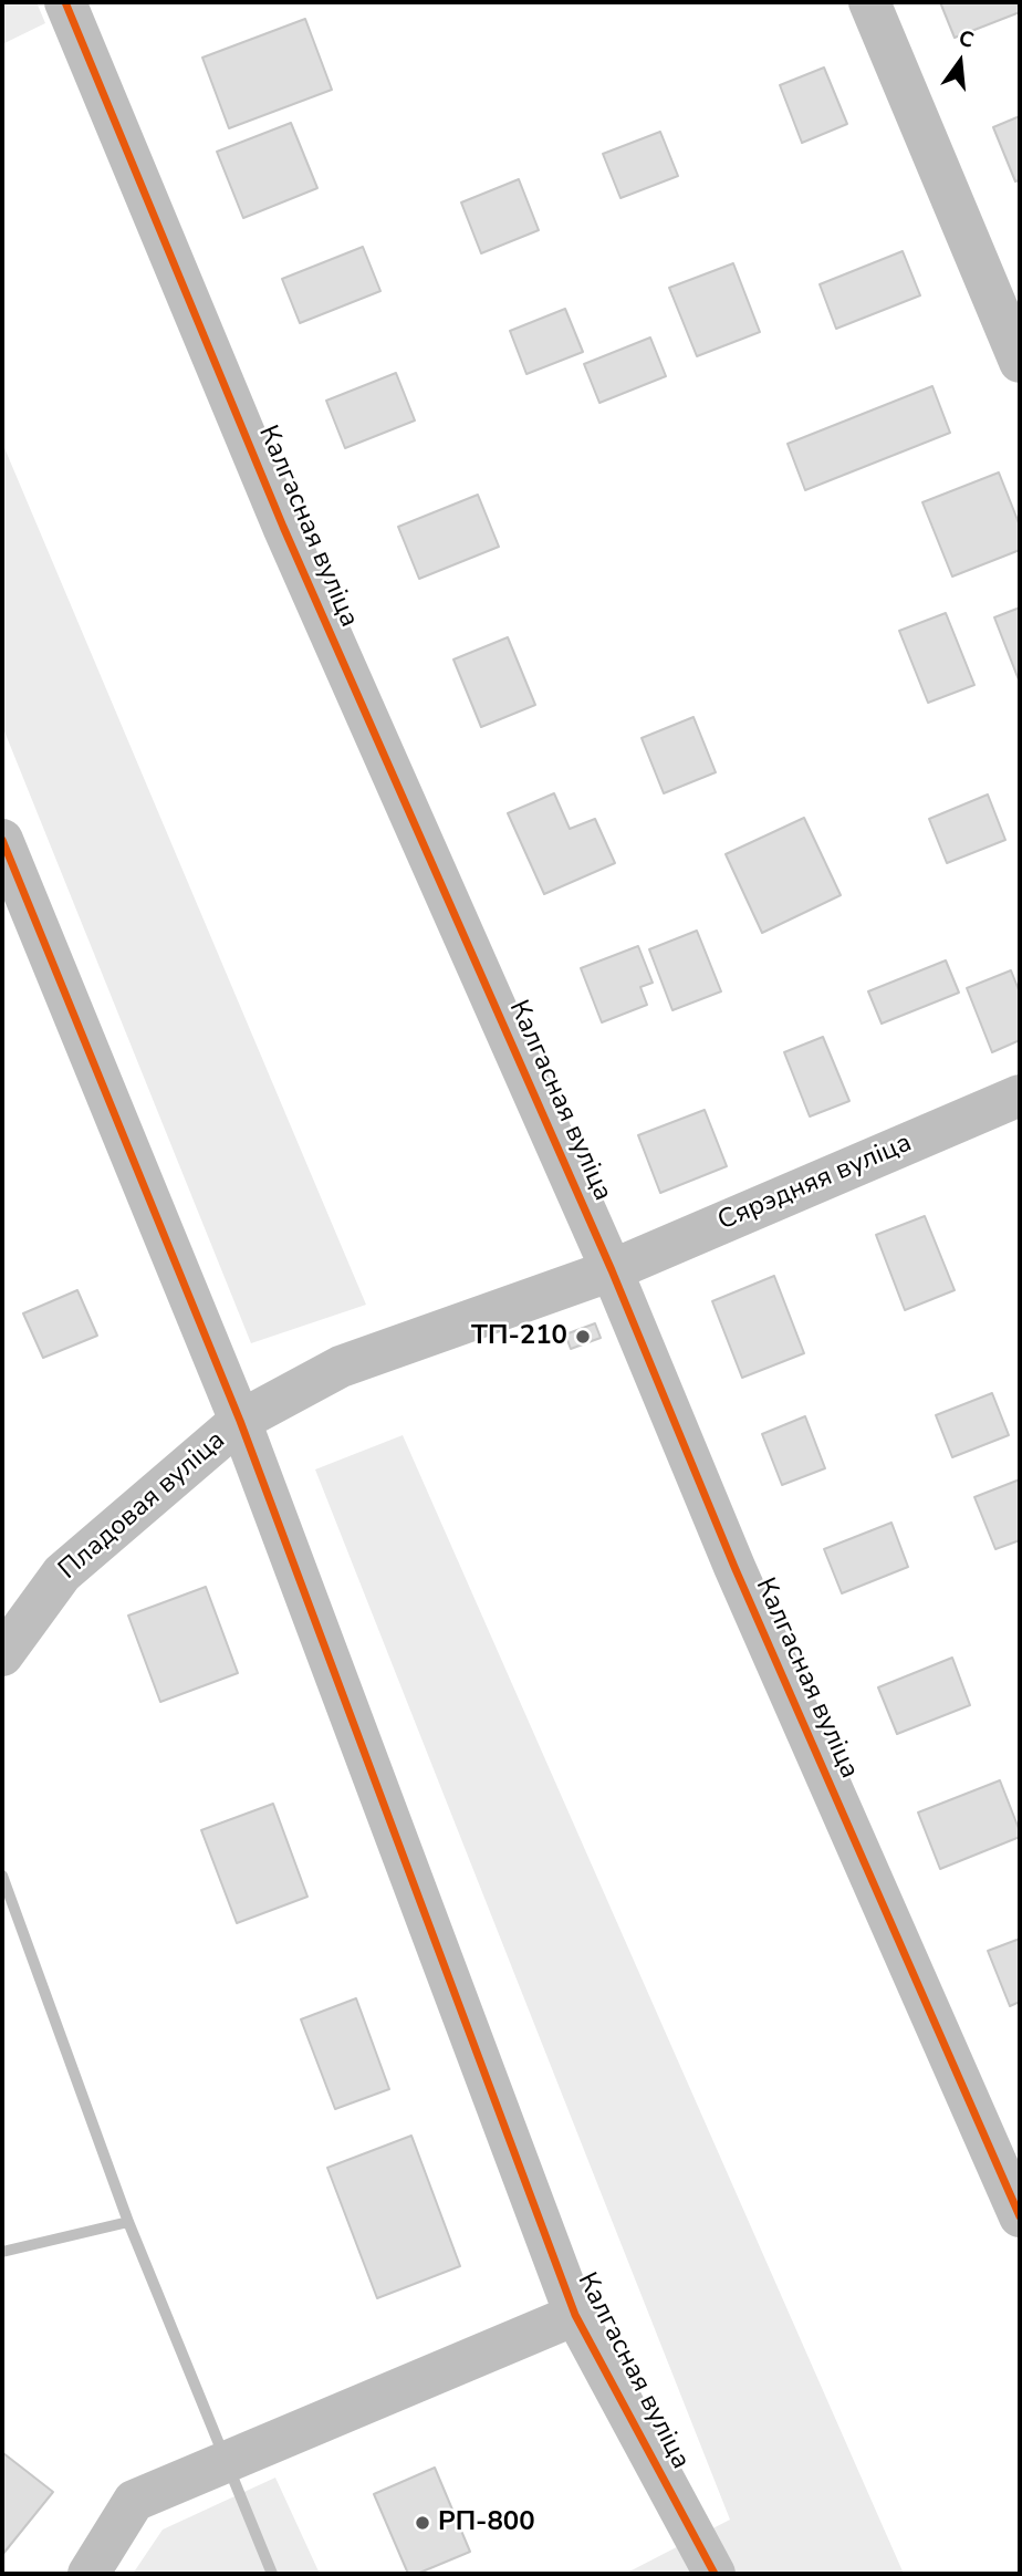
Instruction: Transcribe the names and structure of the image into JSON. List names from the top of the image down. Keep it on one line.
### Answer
{"streets":{"street":["Калгасная вуліца","Сярэдняя вуліца","Пладовая вуліца"]},"crossings":[["Калгасная вуліца","Сярэдняя вуліца"],["Калгасная вуліца","Пладовая вуліца"],["Сярэдняя вуліца","Пладовая вуліца"]],"places":["ТП-210","РП-800"],"north":"top"}
